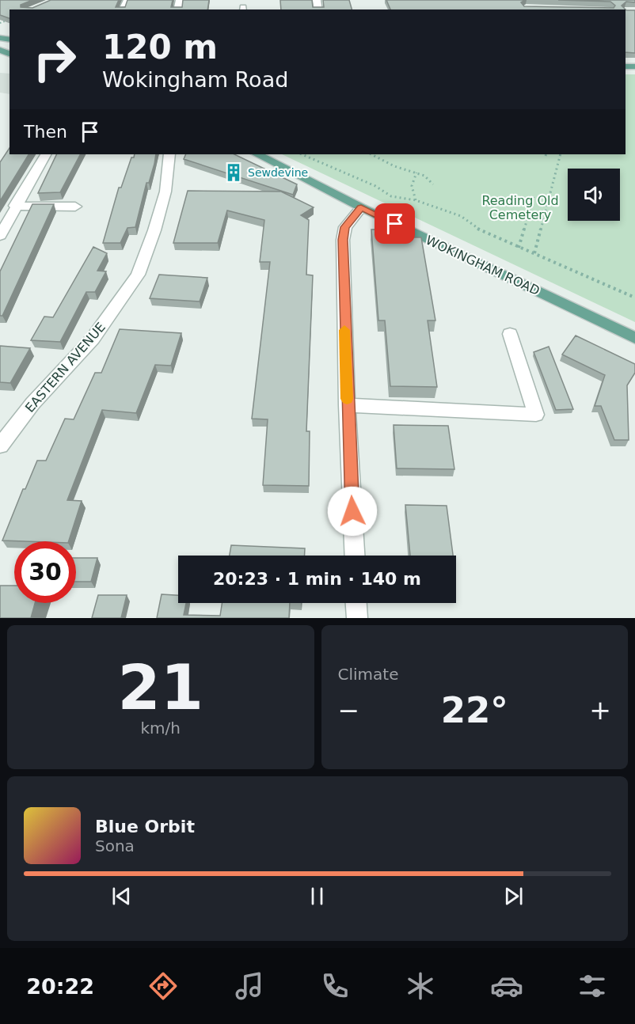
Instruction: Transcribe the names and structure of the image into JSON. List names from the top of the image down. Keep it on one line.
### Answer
{"streets":{"main road":["WOKINGHAM ROAD"],"street":["EASTERN AVENUE"]},"parks":["Reading Old Cemetery"],"places":{"building":["Sewdevine"]},"page":{"turn":["120 m","Wokingham Road"],"then":"Then","limit":"30","trip":"20:23 · 1 min · 140 m","tile":[["21","km/h"],"Climate"],"heat":["−","22°","+"],"song":["Blue Orbit","Sona"],"tabs":"20:22"}}
